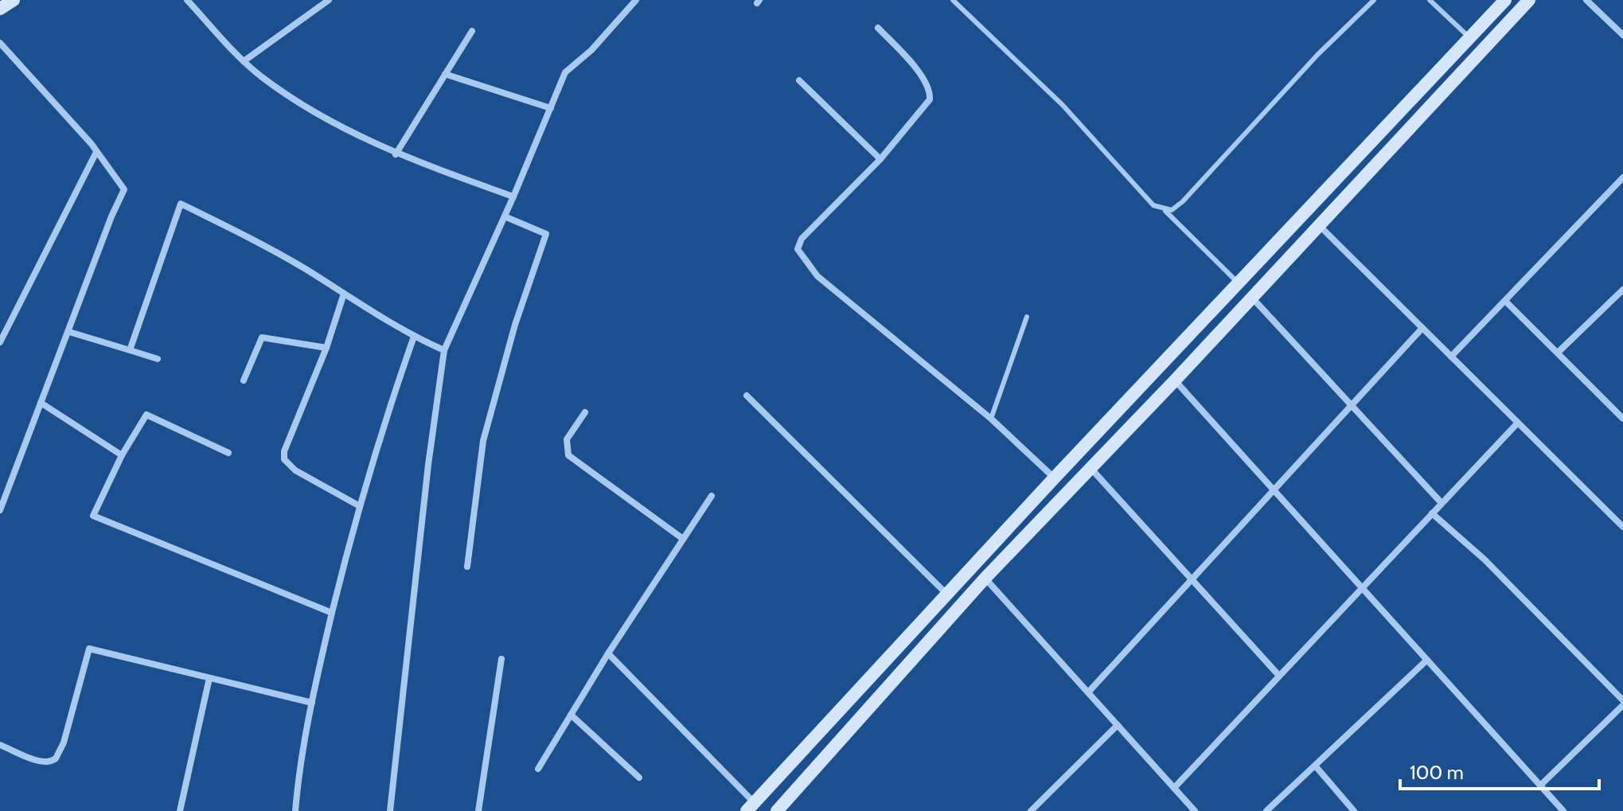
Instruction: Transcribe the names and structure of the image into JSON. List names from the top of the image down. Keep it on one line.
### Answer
{"scale_bar":"100 m"}
